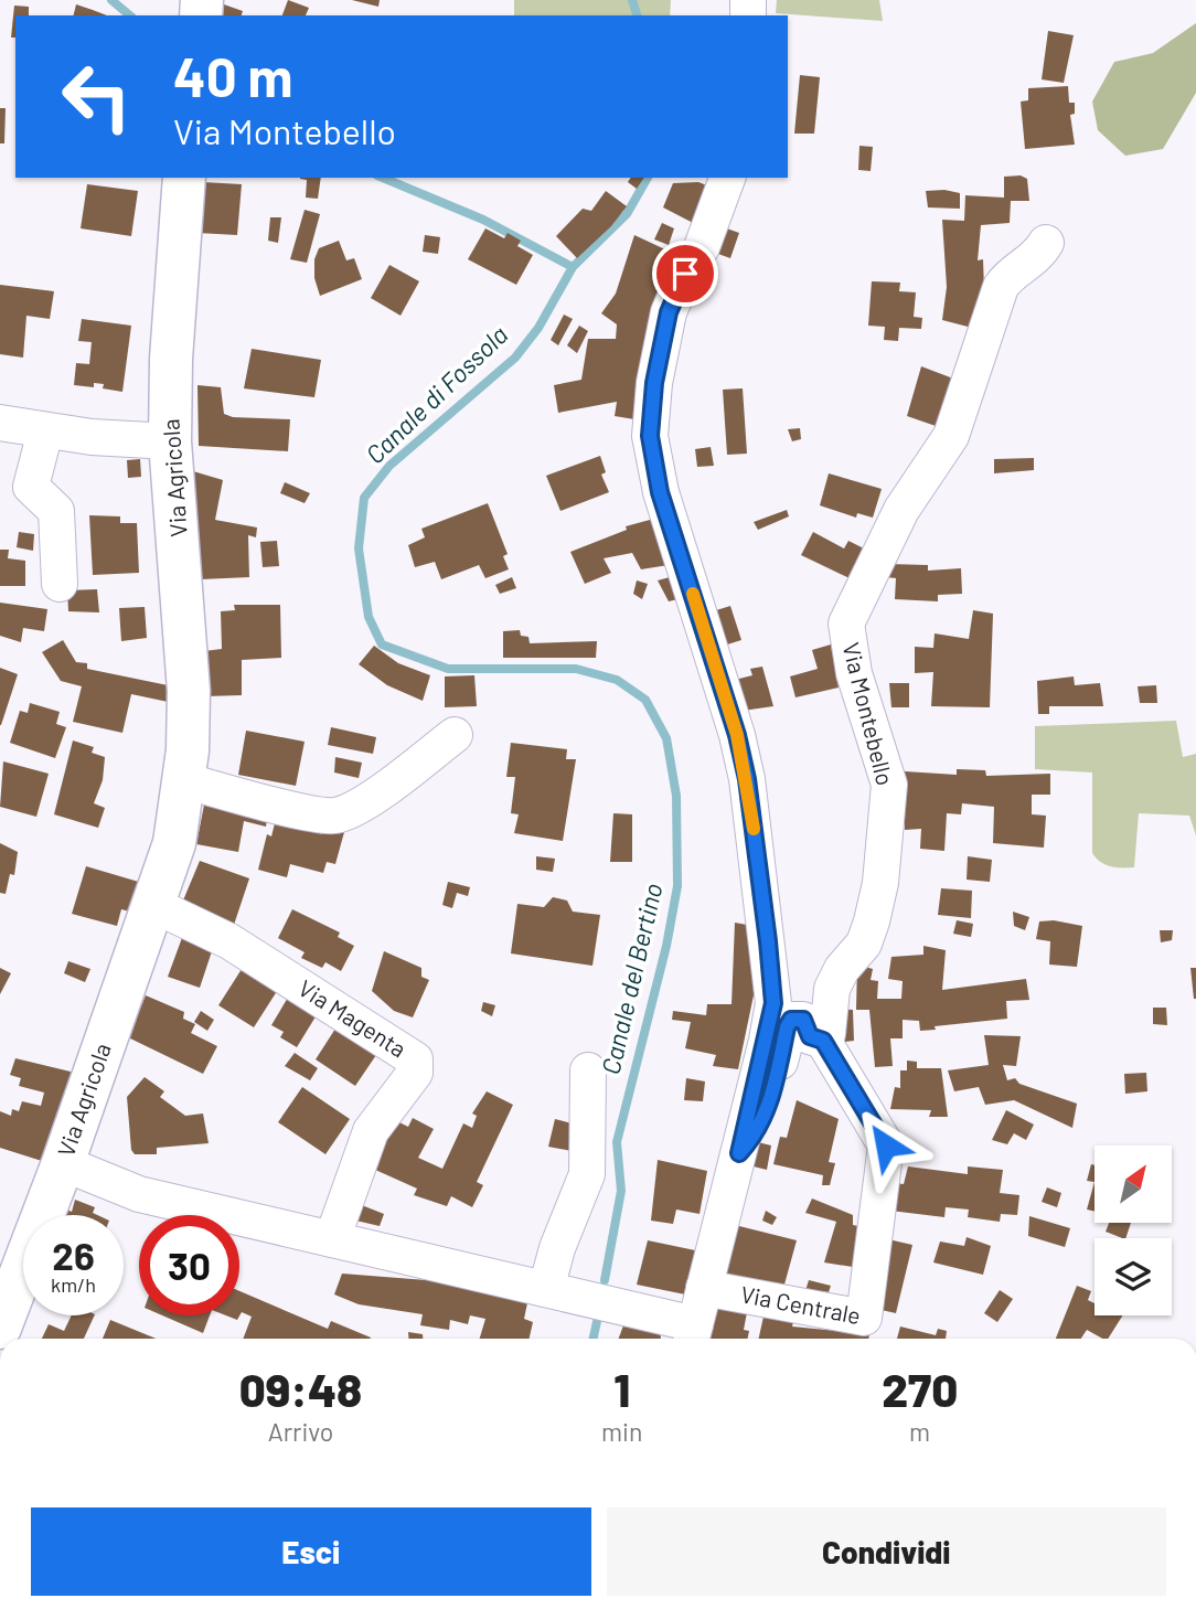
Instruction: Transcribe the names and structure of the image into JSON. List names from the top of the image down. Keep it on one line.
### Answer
{"streets":{"street":["Via Agricola","Via Montebello","Via Magenta","Via Centrale"]},"crossings":[["Via Agricola","Via Magenta"],["Via Montebello","Via Centrale"]],"water":["Canale di Fossola","Canale del Bertino"],"north":"top right","page":{"turn":["40 m","Via Montebello"],"speed":"26 km/h","limit":"30","eta":["09:48","Arrivo","1","min","270","m"],"buttons":["Esci","Condividi"]}}
